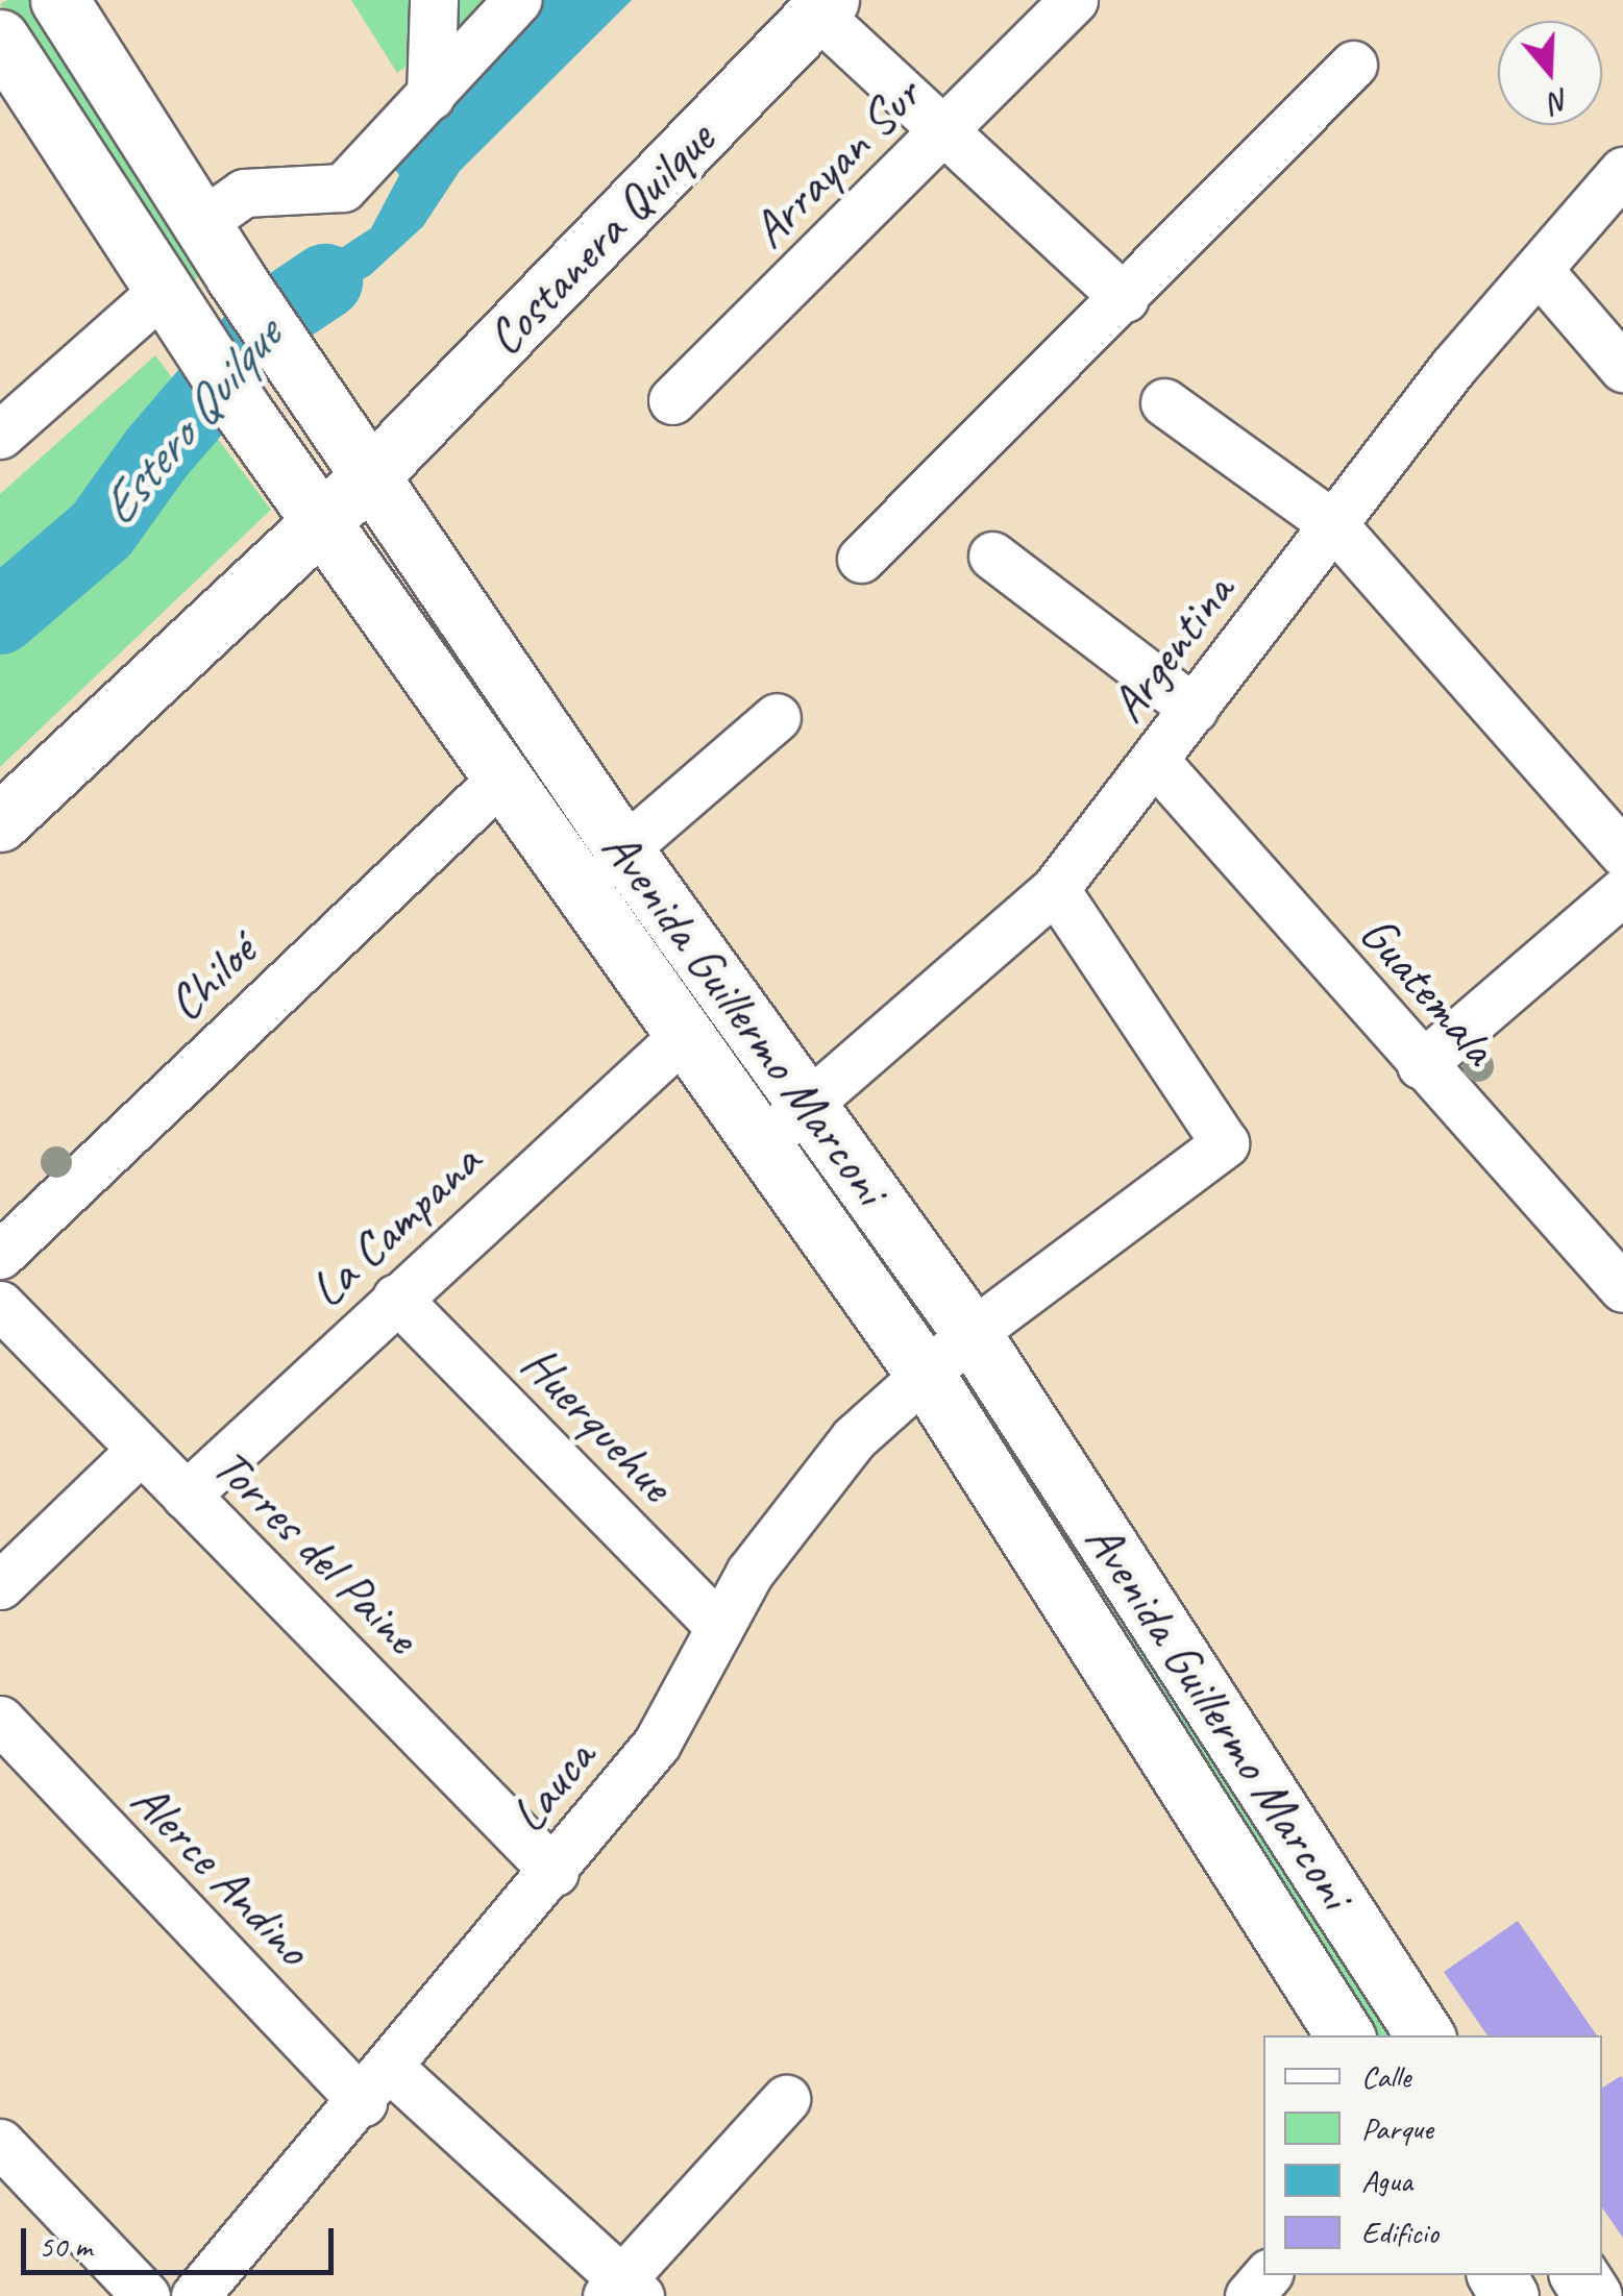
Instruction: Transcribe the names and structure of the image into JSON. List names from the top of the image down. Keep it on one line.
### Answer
{"streets":{"main road":["Costanera Quilque","Avenida Guillermo Marconi"],"street":["Arrayan Sur","Argentina","Chiloé","Guatemala","La Campana","Huerquehue","Torres del Paine","Lauca","Alerce Andino"]},"crossings":[["Costanera Quilque","Avenida Guillermo Marconi"],["Argentina","Guatemala"],["Argentina","Avenida Guillermo Marconi"],["Argentina","Lauca"],["Chiloé","Avenida Guillermo Marconi"],["Avenida Guillermo Marconi","La Campana"],["Avenida Guillermo Marconi","Lauca"],["La Campana","Huerquehue"],["La Campana","Torres del Paine"],["Huerquehue","Lauca"],["Torres del Paine","Lauca"],["Lauca","Alerce Andino"]],"water":["Estero Quilque"],"legend":["Calle","Parque","Agua","Edificio"],"scale_bar":"50 m","north":"bottom"}
